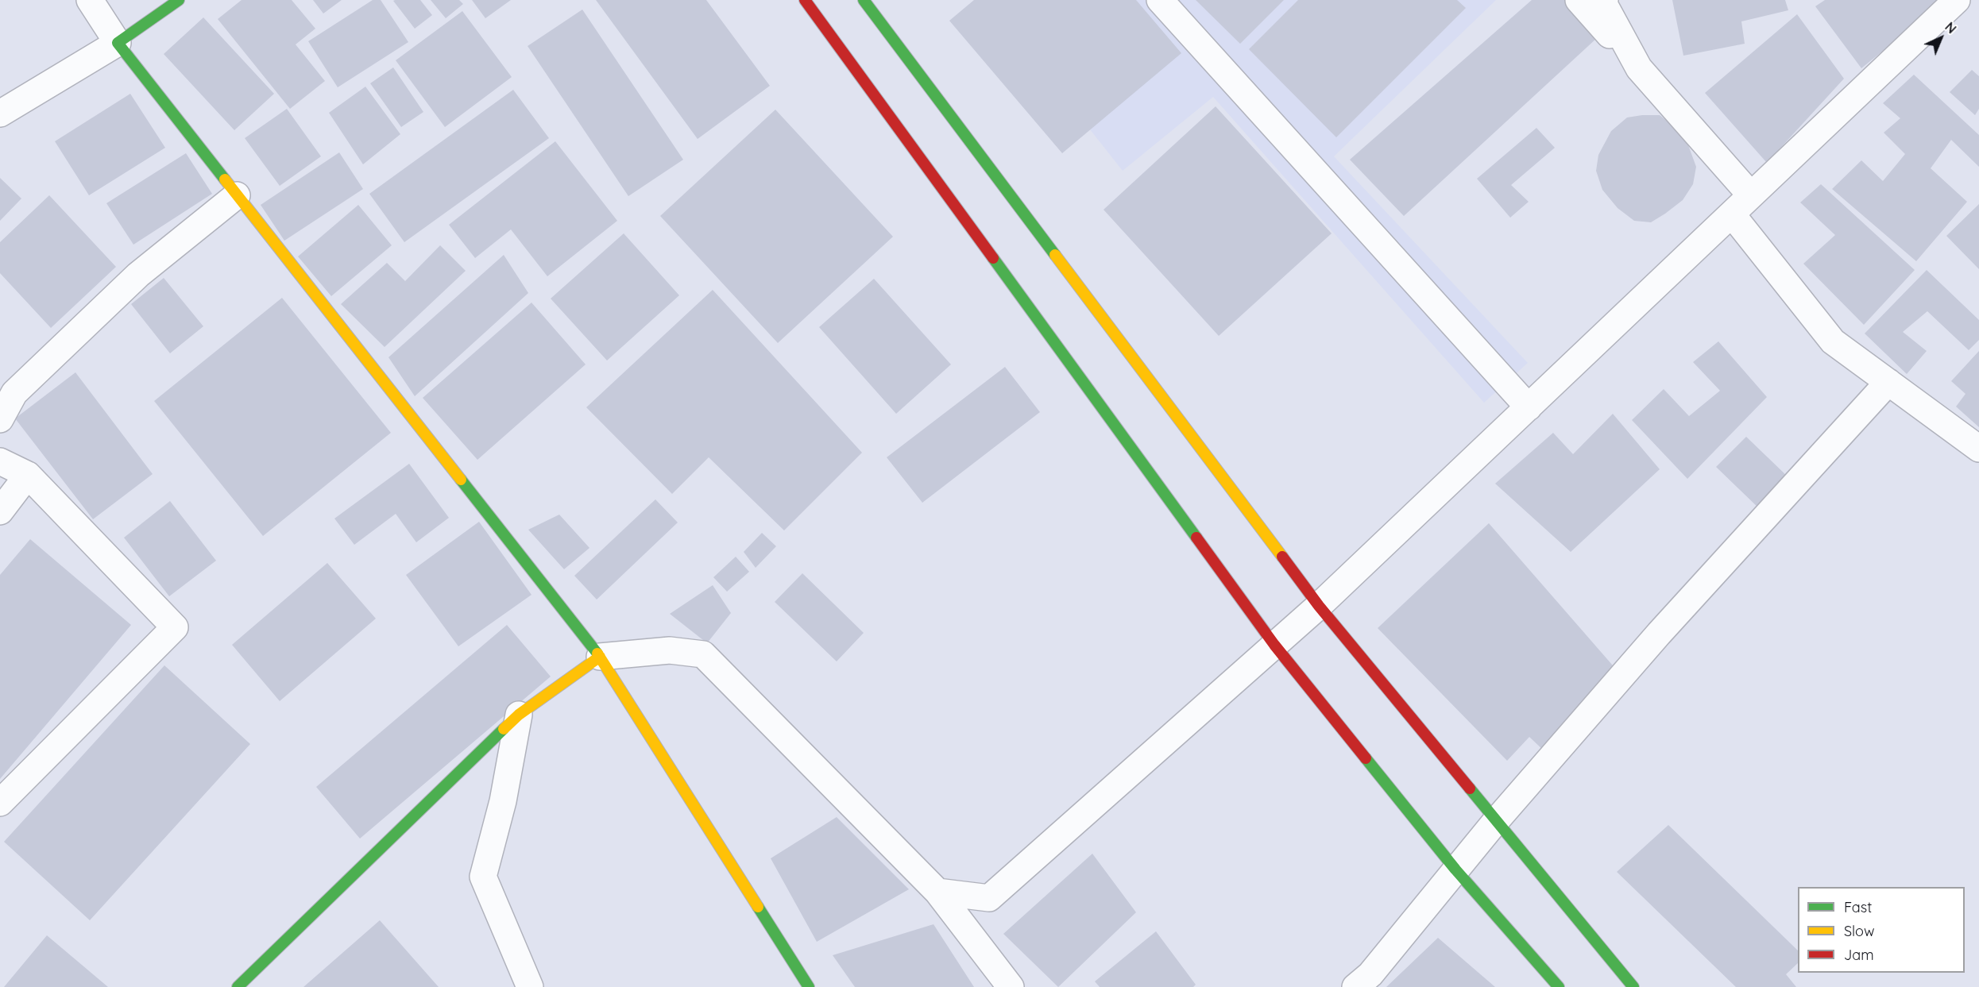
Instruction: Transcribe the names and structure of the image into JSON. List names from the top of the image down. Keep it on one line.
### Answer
{"legend":["Fast","Slow","Jam"],"north":"top right"}
